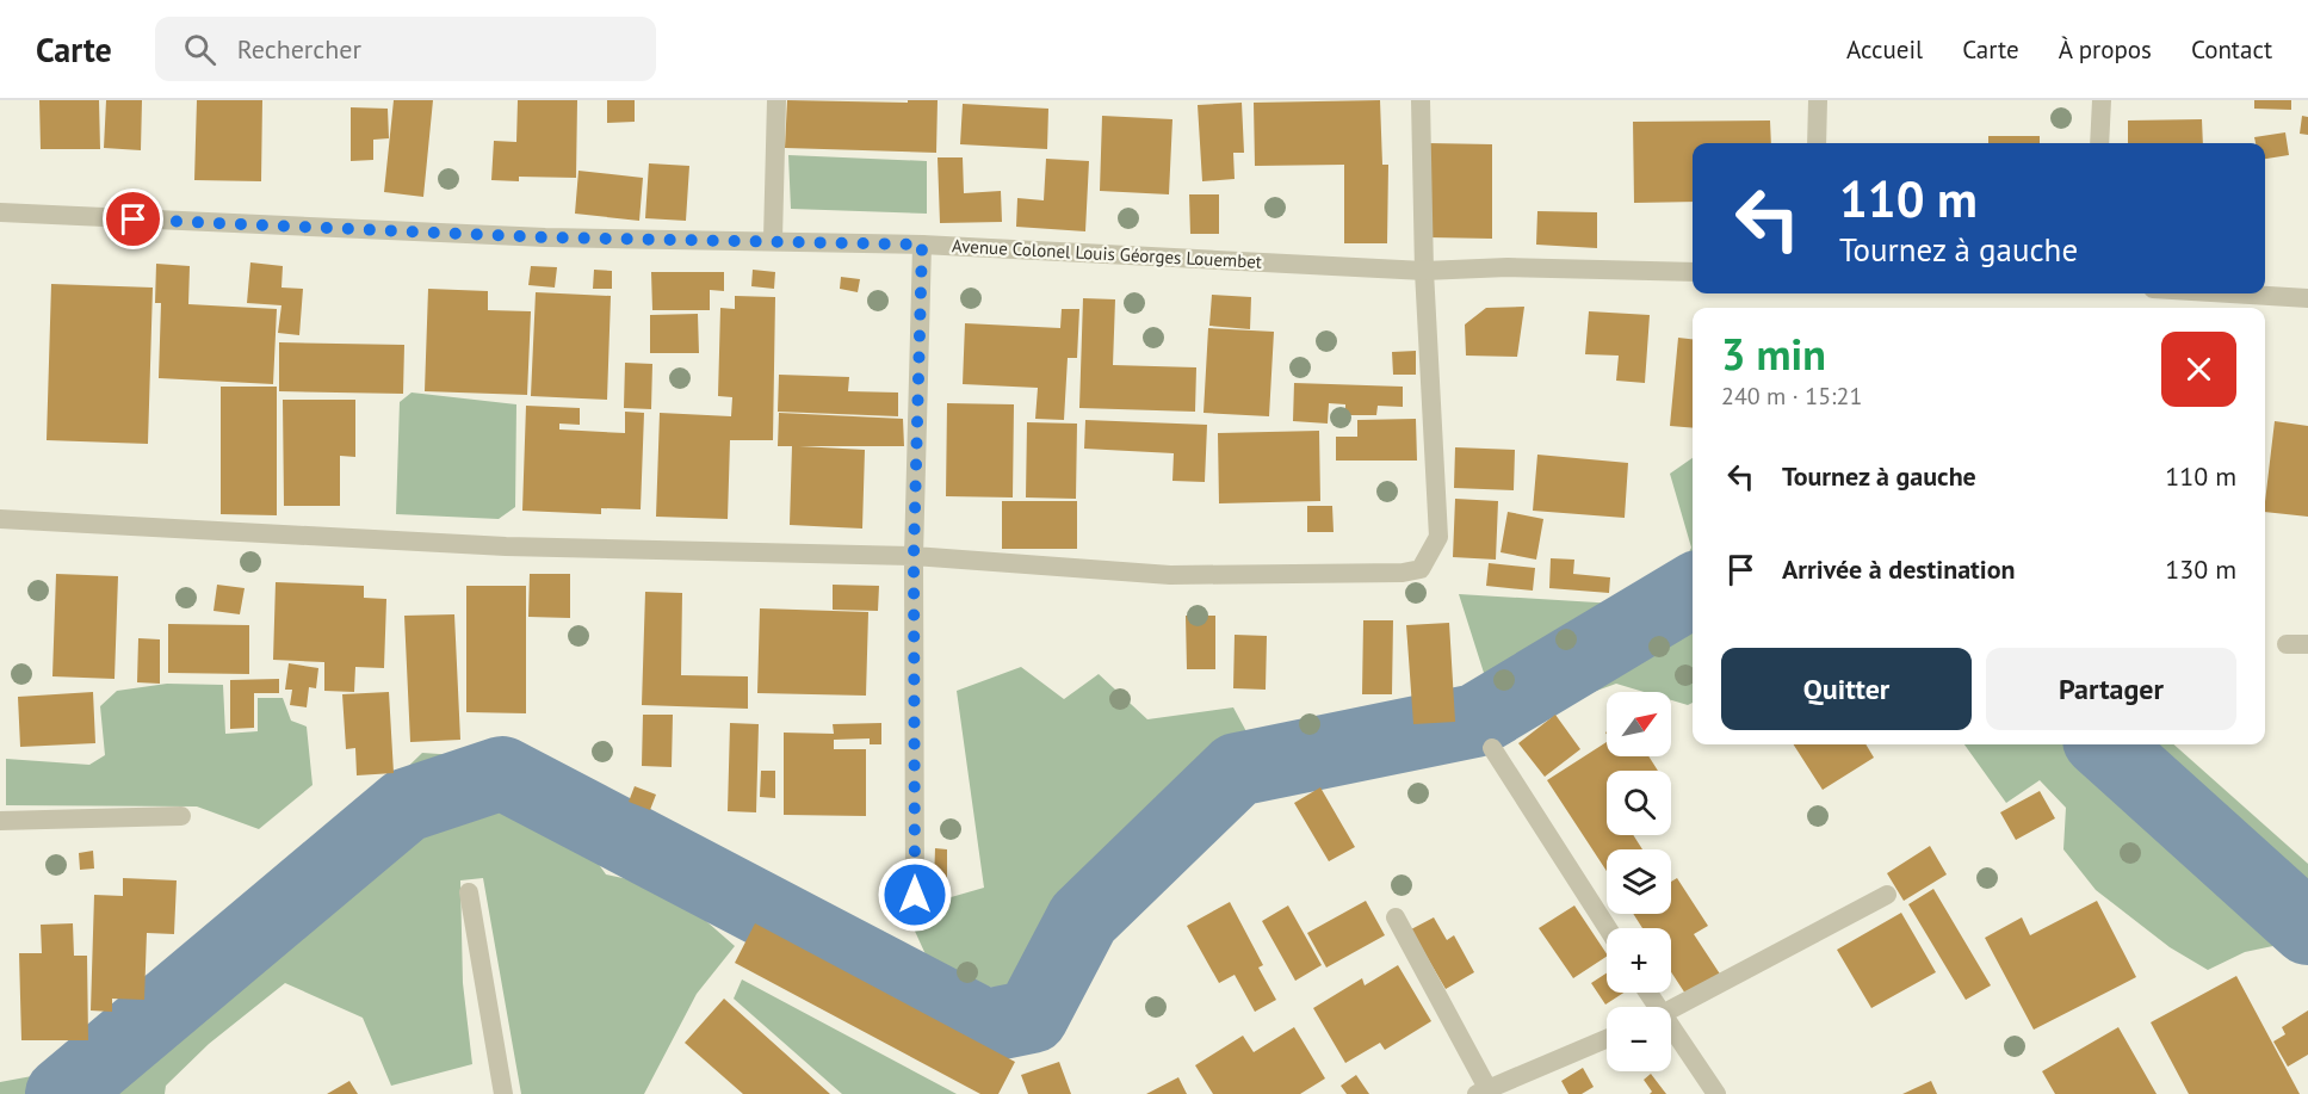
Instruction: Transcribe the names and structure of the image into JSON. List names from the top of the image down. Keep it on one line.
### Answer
{"streets":{"street":["Avenue Colonel Louis Géorges Louembet"]},"north":"top right","page":{"header":"Carte","search":"Rechercher","nav":["Accueil","Carte","À propos","Contact"],"turn":["110 m","Tournez à gauche"],"heading":["3 min","240 m · 15:21"],"list":[{"name":"Tournez à gauche","value":"110 m"},{"name":"Arrivée à destination","value":"130 m"}],"buttons":["Quitter","Partager"],"map_buttons":["+","−"]}}
